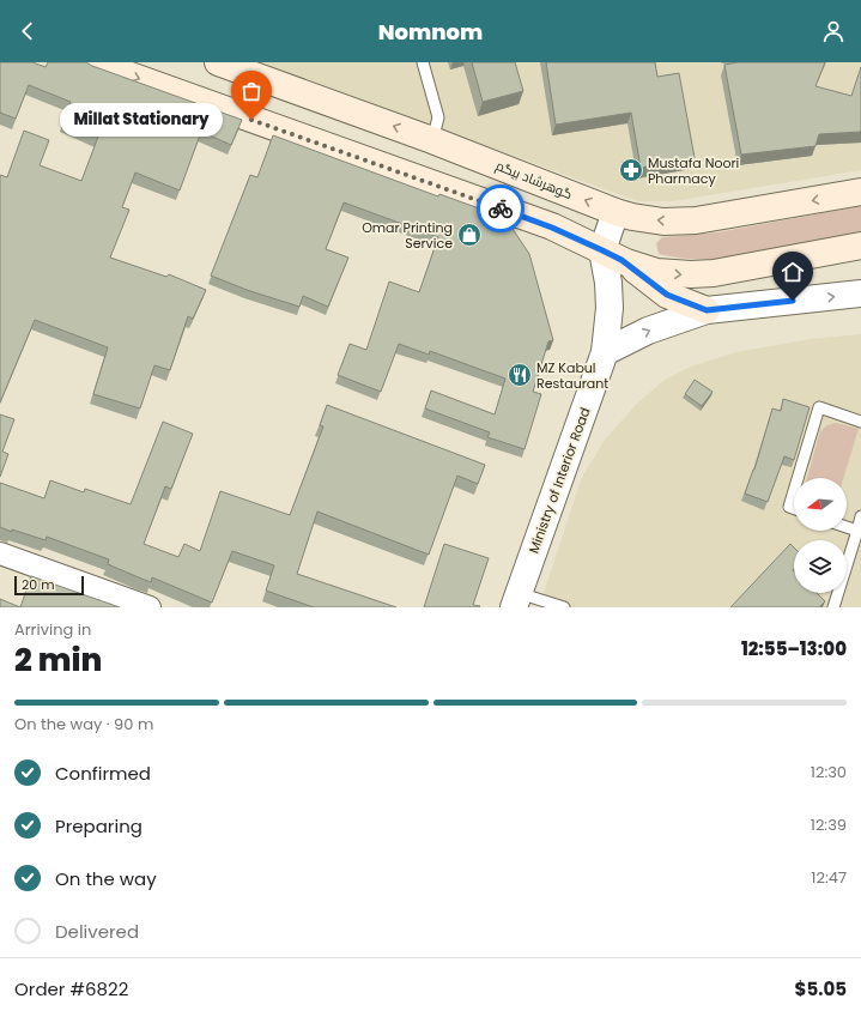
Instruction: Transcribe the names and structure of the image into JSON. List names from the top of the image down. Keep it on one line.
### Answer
{"streets":{"main road":["گوهرشاد بیگم"],"street":["Ministry of Interior Road"]},"crossings":[["گوهرشاد بیگم","Ministry of Interior Road"]],"places":{"other":["Millat Stationary"],"pharmacy":["Mustafa Noori Pharmacy"],"shop":["Omar Printing Service"],"restaurant":["MZ Kabul Restaurant"]},"scale_bar":"20 m","north":"left","page":{"header":"Nomnom","bubble":"Millat Stationary","scale":"20 m","heading":["2 min","Arriving in","12:55–13:00"],"panel":["Order #6822","$5.05"],"bar":"On the way · 90 m","list":[["Confirmed","12:30"],["Preparing","12:39"],["On the way","12:47"],"Delivered"]}}
